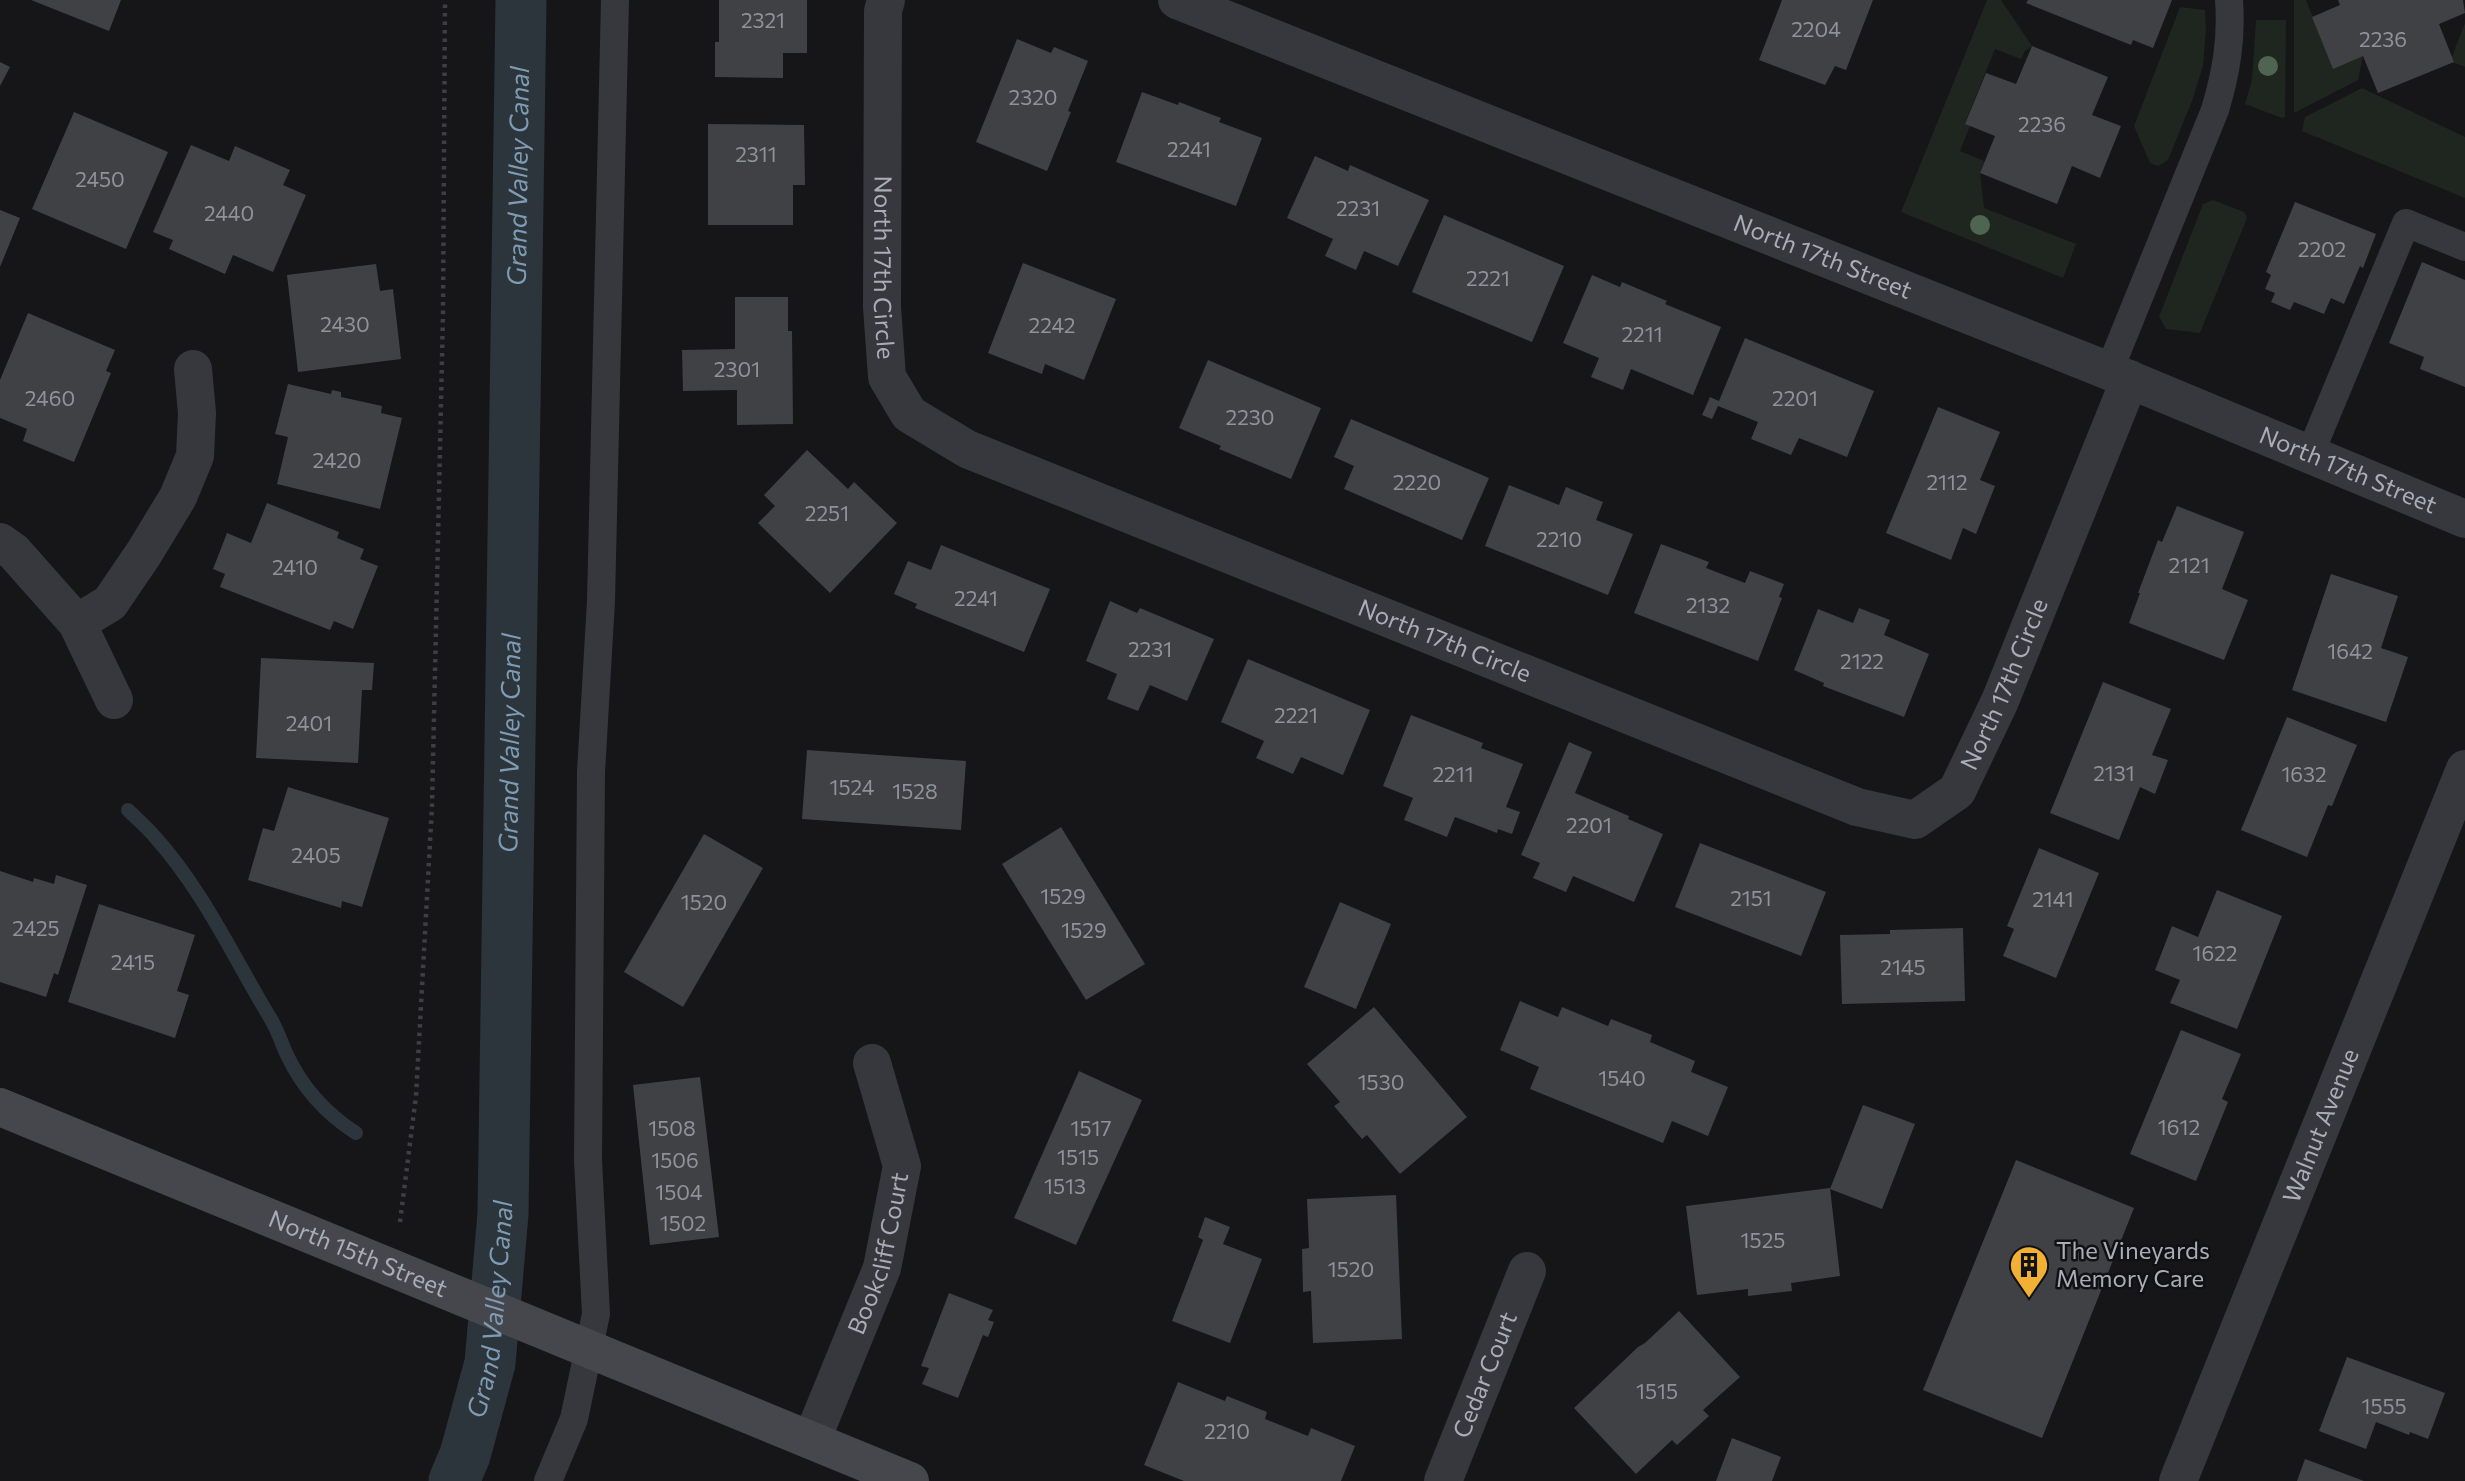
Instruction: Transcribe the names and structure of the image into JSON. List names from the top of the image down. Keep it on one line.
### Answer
{"streets":{"street":["North 17th Street","North 17th Circle","Walnut Avenue","Bookcliff Court","North 15th Street","Cedar Court"]},"crossings":[["North 17th Street","North 17th Circle"],["Bookcliff Court","North 15th Street"]],"water":["Grand Valley Canal"],"places":{"building":["The Vineyards Memory Care"]},"house_numbers":["2321","2204","2236","2320","2236","2241","2311","2450","2231","2440","2202","2221","2430","2242","2211","2301","2460","2201","2230","2420","2220","2112","2251","2210","2121","2410","2241","2132","2231","1642","2122","2221","2401","2131","2211","1632","1524","1528","2201","2405","1529","2151","2141","1520","2425","1529","1622","2415","2145","1540","1530","1612","1508","1517","1515","1506","1513","1504","1502","1525","1520","1515","1555","2210"]}
